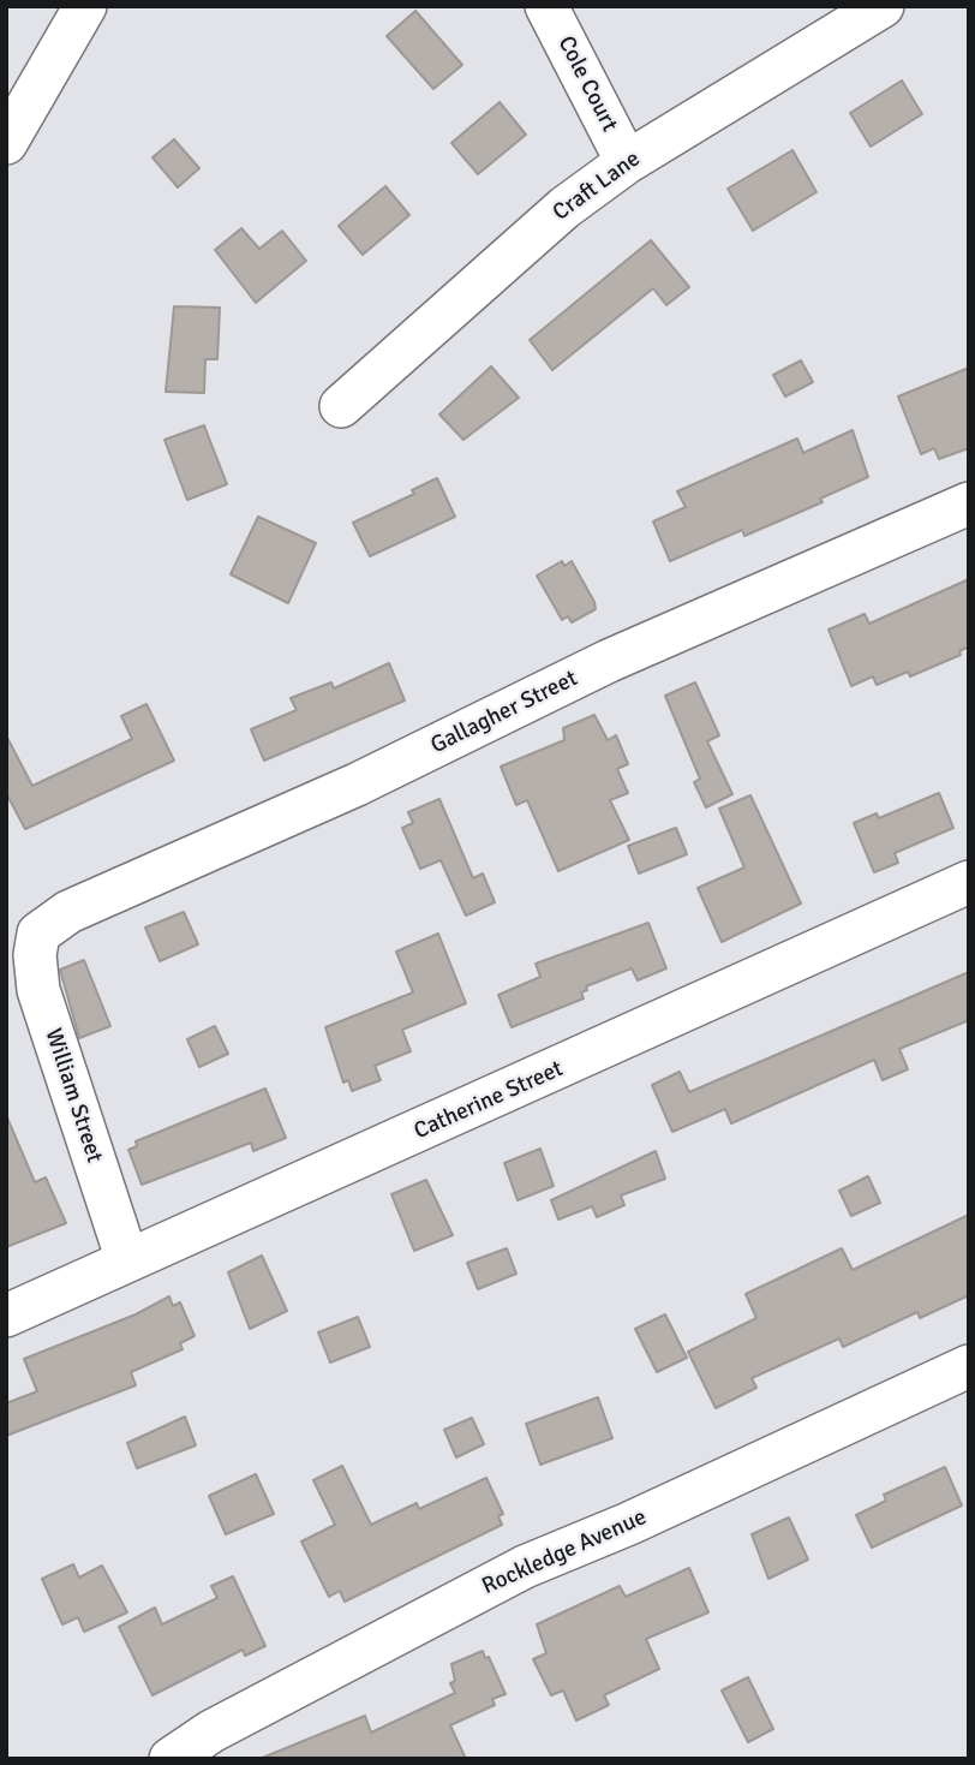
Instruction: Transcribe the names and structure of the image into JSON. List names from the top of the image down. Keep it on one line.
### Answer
{"streets":{"street":["Cole Court","Craft Lane","Gallagher Street","William Street","Catherine Street","Rockledge Avenue"]},"crossings":[["Cole Court","Craft Lane"],["Gallagher Street","William Street"],["William Street","Catherine Street"]]}
